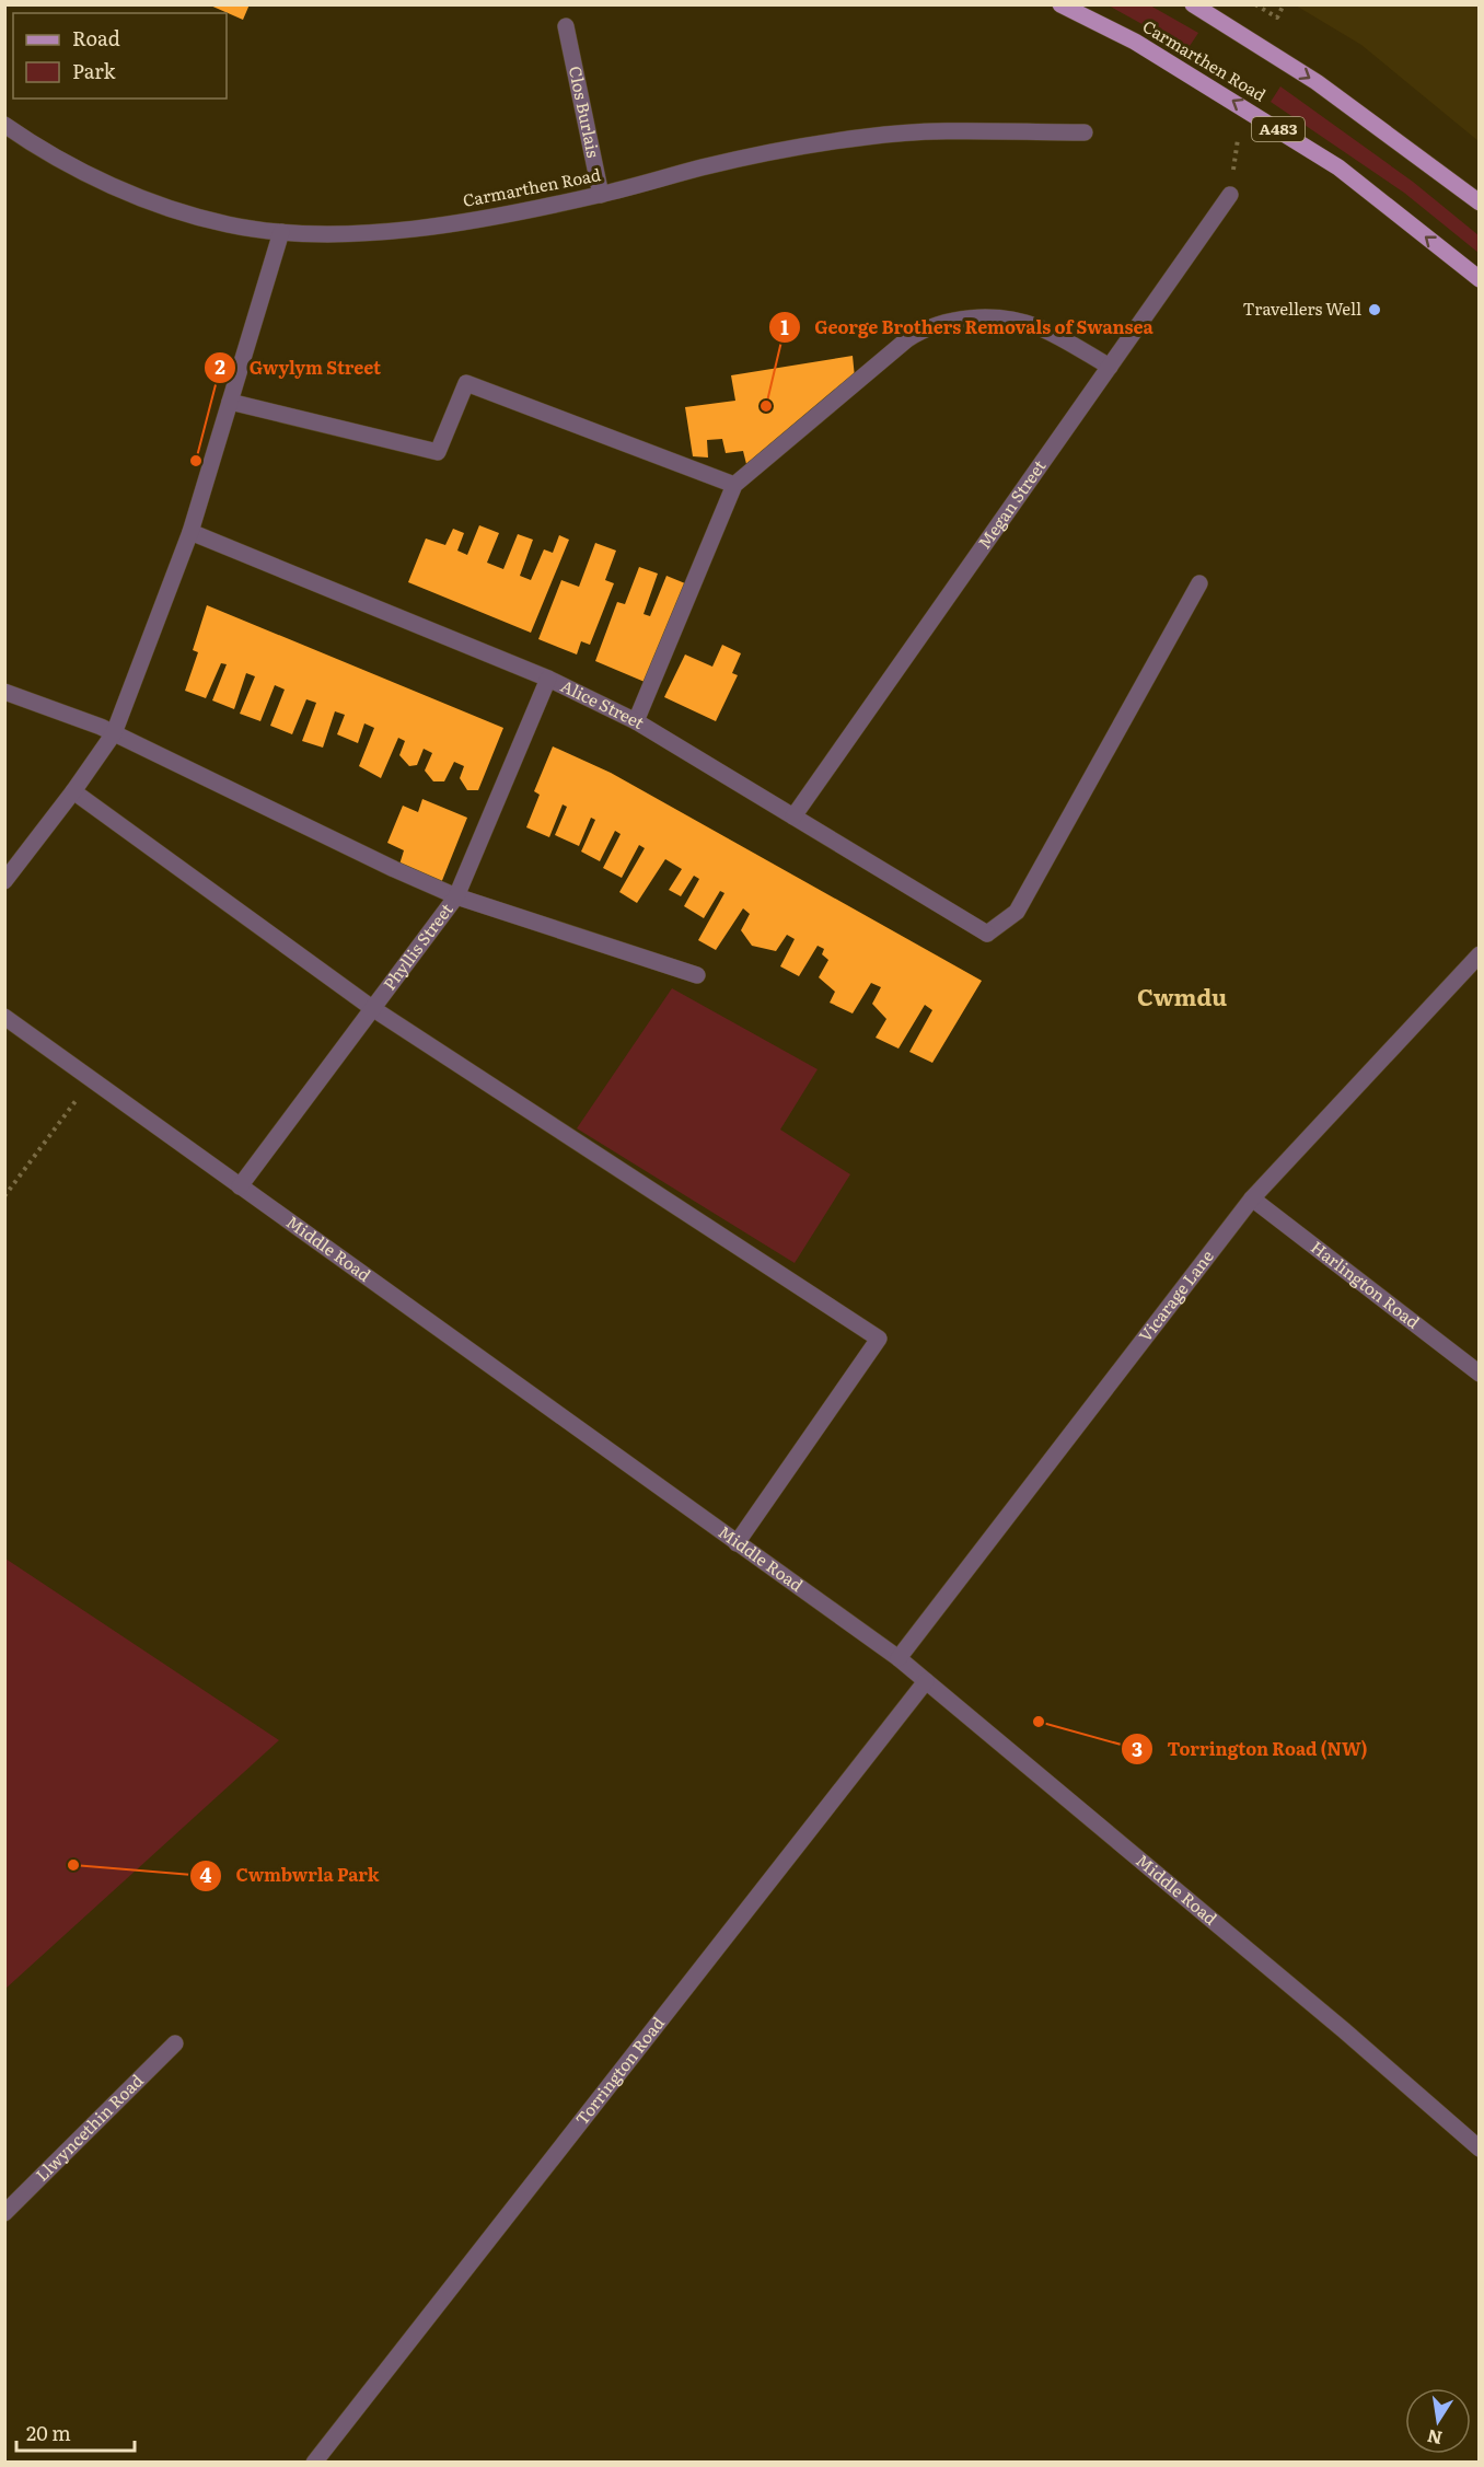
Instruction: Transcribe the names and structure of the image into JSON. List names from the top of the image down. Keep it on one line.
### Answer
{"streets":{"main road":["Carmarthen Road","A483"],"street":["Clos Burlais","Megan Street","Alice Street","Phyllis Street","Middle Road","Harlington Road","Vicarage Lane","Torrington Road","Llwyncethin Road"]},"crossings":[["Carmarthen Road","Clos Burlais"],["Megan Street","Alice Street"],["Alice Street","Phyllis Street"],["Phyllis Street","Middle Road"],["Middle Road","Vicarage Lane"],["Middle Road","Torrington Road"],["Harlington Road","Vicarage Lane"]],"districts":["Cwmdu"],"places":["Travellers Well","George Brothers Removals of Swansea","Gwylym Street","Torrington Road (NW)","Cwmbwrla Park"],"legend":["Road","Park"],"scale_bar":"20 m","north":"bottom"}
